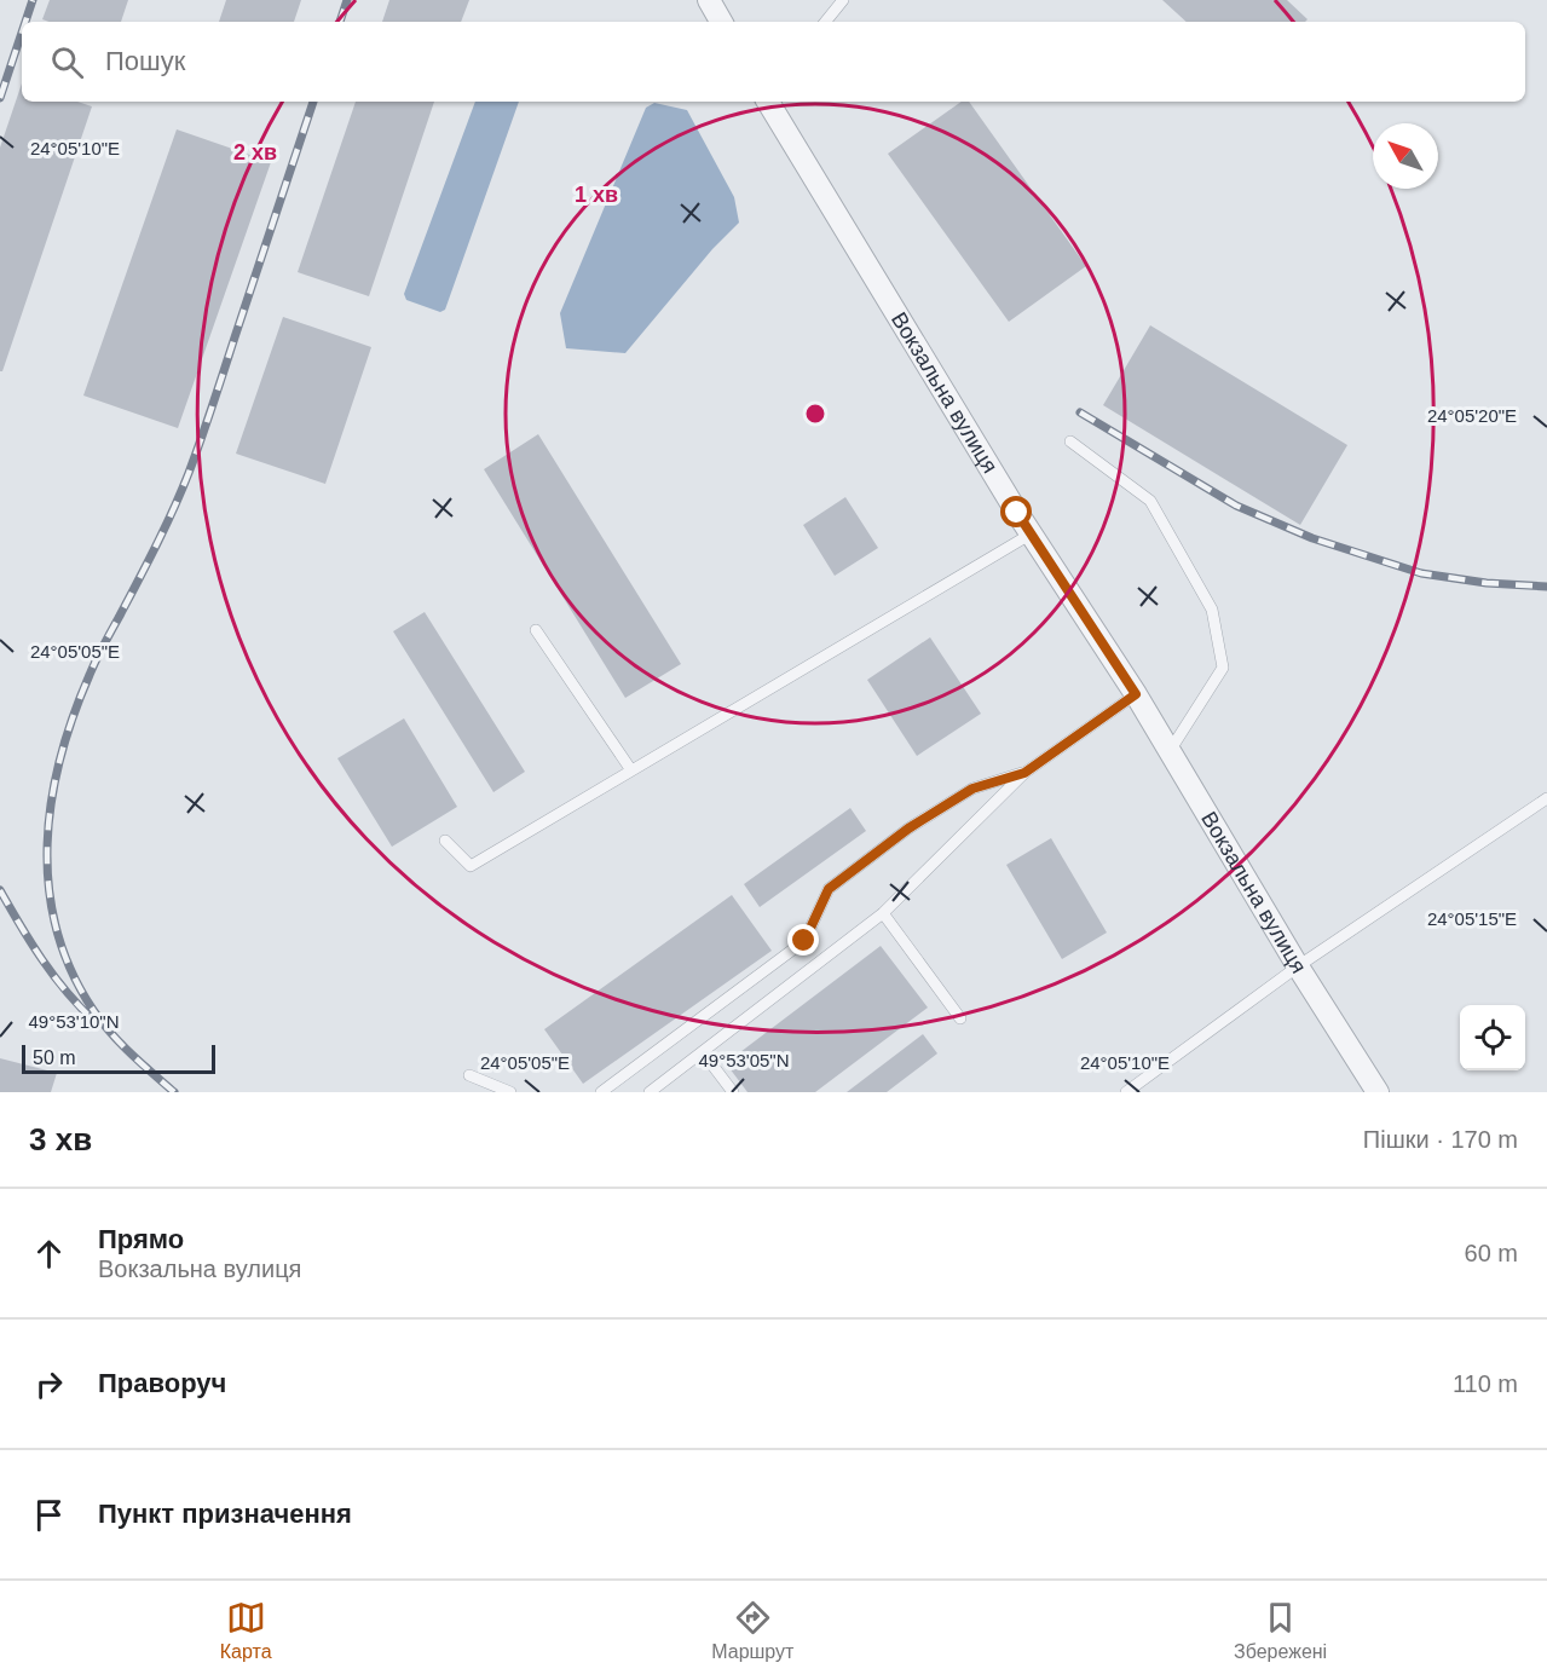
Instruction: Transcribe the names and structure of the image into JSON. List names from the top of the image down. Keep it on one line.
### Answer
{"streets":{"street":["Вокзальна вулиця"]},"scale_bar":"50 m","north":"top left","page":{"search":"Пошук","scale":"50 m","heading":["3 хв","Пішки · 170 m"],"list":[["Прямо","Вокзальна вулиця","60 m"],["Праворуч","110 m"],"Пункт призначення"],"nav":["Карта","Маршрут","Збережені"]},"coordinates":["24°05'10\"E","24°05'20\"E","24°05'05\"E","24°05'15\"E","49°53'10\"N","49°53'05\"N"],"rings":["2 хв","1 хв"]}
